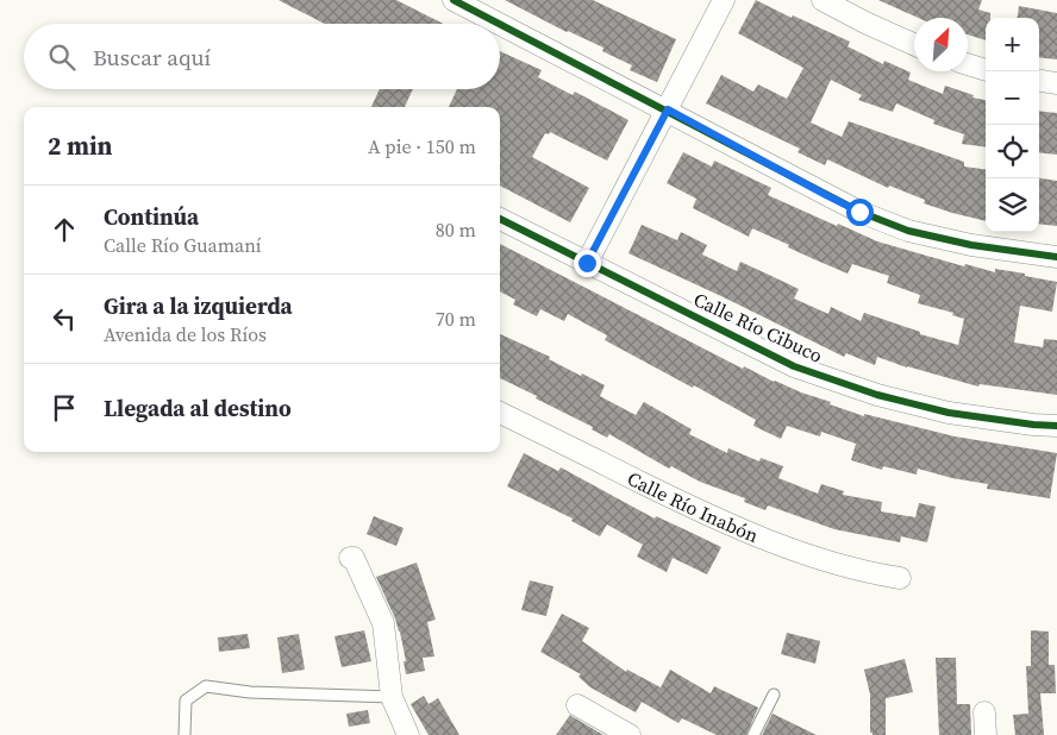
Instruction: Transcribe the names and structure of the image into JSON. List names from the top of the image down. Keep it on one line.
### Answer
{"streets":{"street":["Calle Río Cibuco","Calle Río Inabón"]},"north":"top right","page":{"map_buttons":["+","−"],"search":"Buscar aquí","heading":["2 min","A pie · 150 m"],"list":[["Continúa","Calle Río Guamaní","80 m"],["Gira a la izquierda","Avenida de los Ríos","70 m"],"Llegada al destino"]}}
